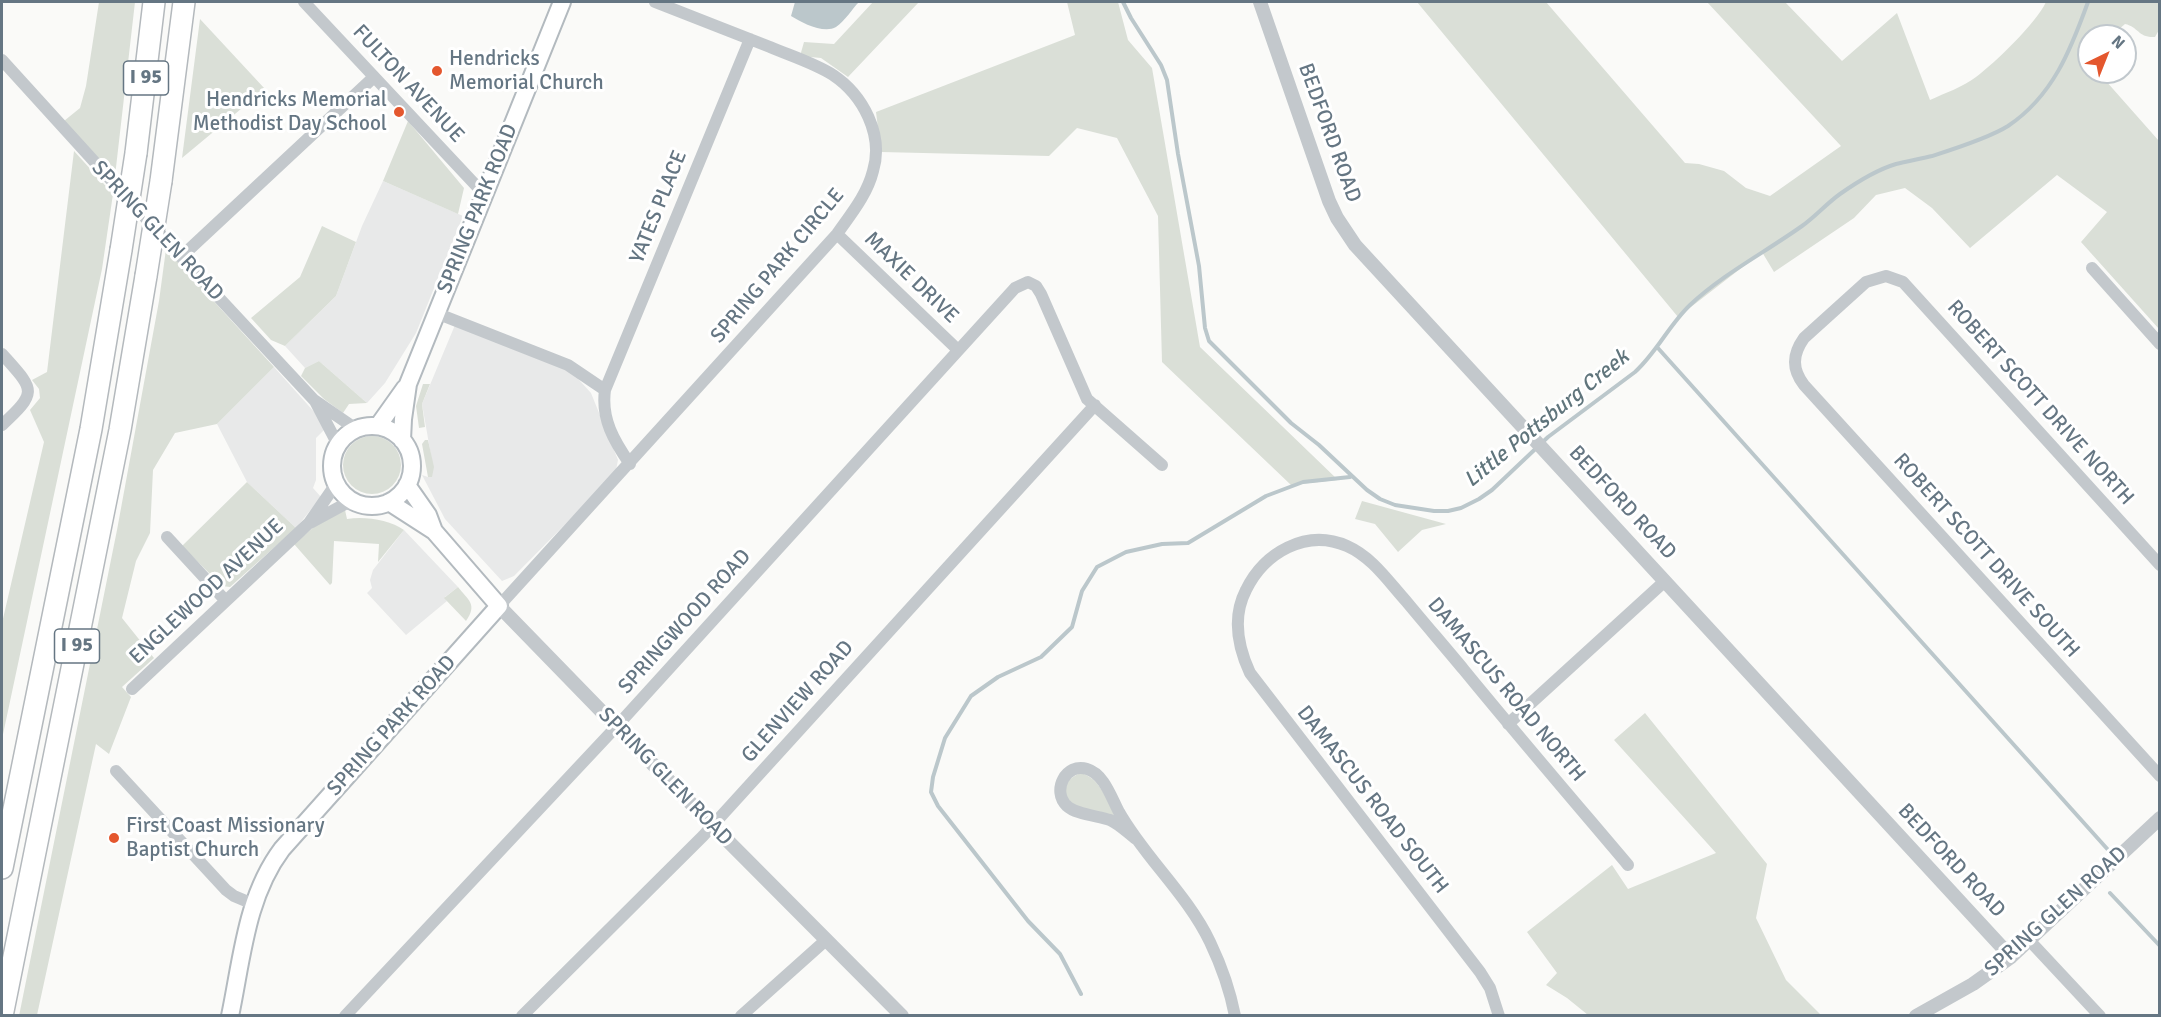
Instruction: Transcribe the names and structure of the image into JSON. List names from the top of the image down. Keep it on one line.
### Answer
{"streets":{"highway":["I 95"],"main road":["SPRING PARK ROAD","SPRING GLEN ROAD"],"street":["FULTON AVENUE","BEDFORD ROAD","YATES PLACE","SPRING PARK CIRCLE","MAXIE DRIVE","ROBERT SCOTT DRIVE NORTH","ROBERT SCOTT DRIVE SOUTH","ENGLEWOOD AVENUE","SPRINGWOOD ROAD","DAMASCUS ROAD NORTH","GLENVIEW ROAD","DAMASCUS ROAD SOUTH"]},"crossings":[["FULTON AVENUE","SPRING PARK ROAD"],["BEDFORD ROAD","SPRING GLEN ROAD"],["YATES PLACE","SPRING PARK CIRCLE"],["SPRING PARK ROAD","SPRING GLEN ROAD"],["SPRING PARK ROAD","SPRING PARK CIRCLE"],["SPRING PARK ROAD","ENGLEWOOD AVENUE"],["SPRING GLEN ROAD","SPRING PARK CIRCLE"],["SPRING GLEN ROAD","ENGLEWOOD AVENUE"],["SPRING GLEN ROAD","SPRINGWOOD ROAD"],["SPRING GLEN ROAD","GLENVIEW ROAD"],["SPRING PARK CIRCLE","MAXIE DRIVE"],["MAXIE DRIVE","SPRINGWOOD ROAD"],["ROBERT SCOTT DRIVE NORTH","ROBERT SCOTT DRIVE SOUTH"],["SPRINGWOOD ROAD","GLENVIEW ROAD"],["DAMASCUS ROAD NORTH","DAMASCUS ROAD SOUTH"]],"water":["Little Pottsburg Creek"],"places":["Hendricks Memorial Church","Hendricks Memorial Methodist Day School","First Coast Missionary Baptist Church"],"north":"top right"}
